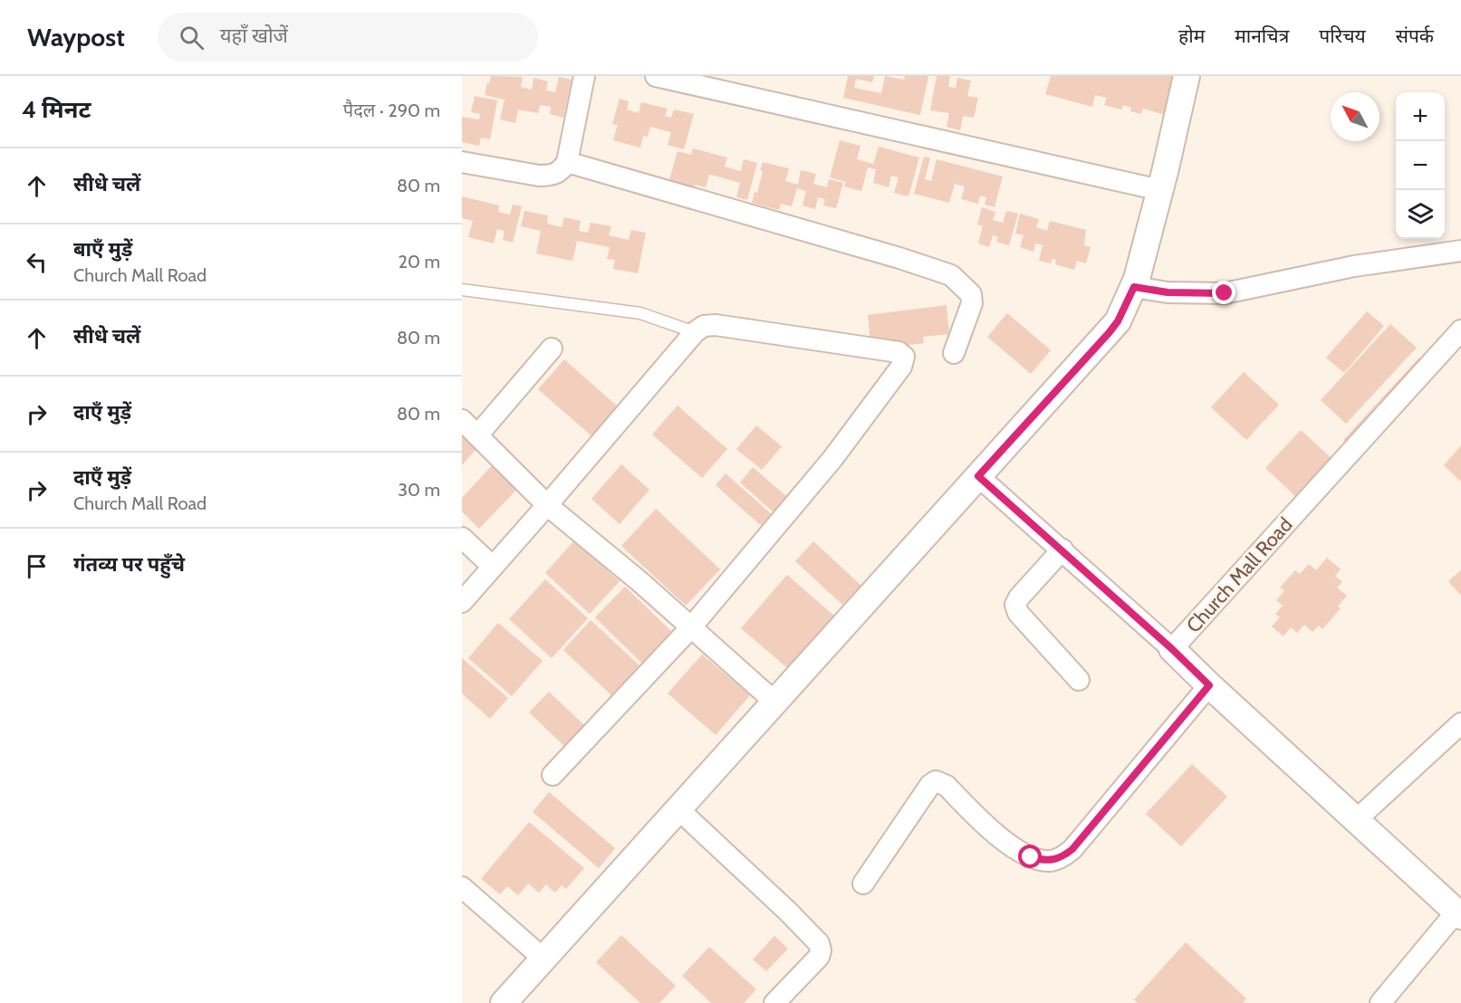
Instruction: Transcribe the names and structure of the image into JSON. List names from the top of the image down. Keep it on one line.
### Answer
{"streets":{"street":["Church Mall Road"]},"north":"top left","page":{"header":"Waypost","search":"यहाँ खोजें","nav":["होम","मानचित्र","परिचय","संपर्क"],"heading":["4 मिनट","पैदल · 290 m"],"map_buttons":["+","−"],"list":[["सीधे चलें","80 m"],["बाएँ मुड़ें","Church Mall Road","20 m"],["सीधे चलें","80 m"],["दाएँ मुड़ें","80 m"],["दाएँ मुड़ें","Church Mall Road","30 m"],"गंतव्य पर पहुँचे"]}}
